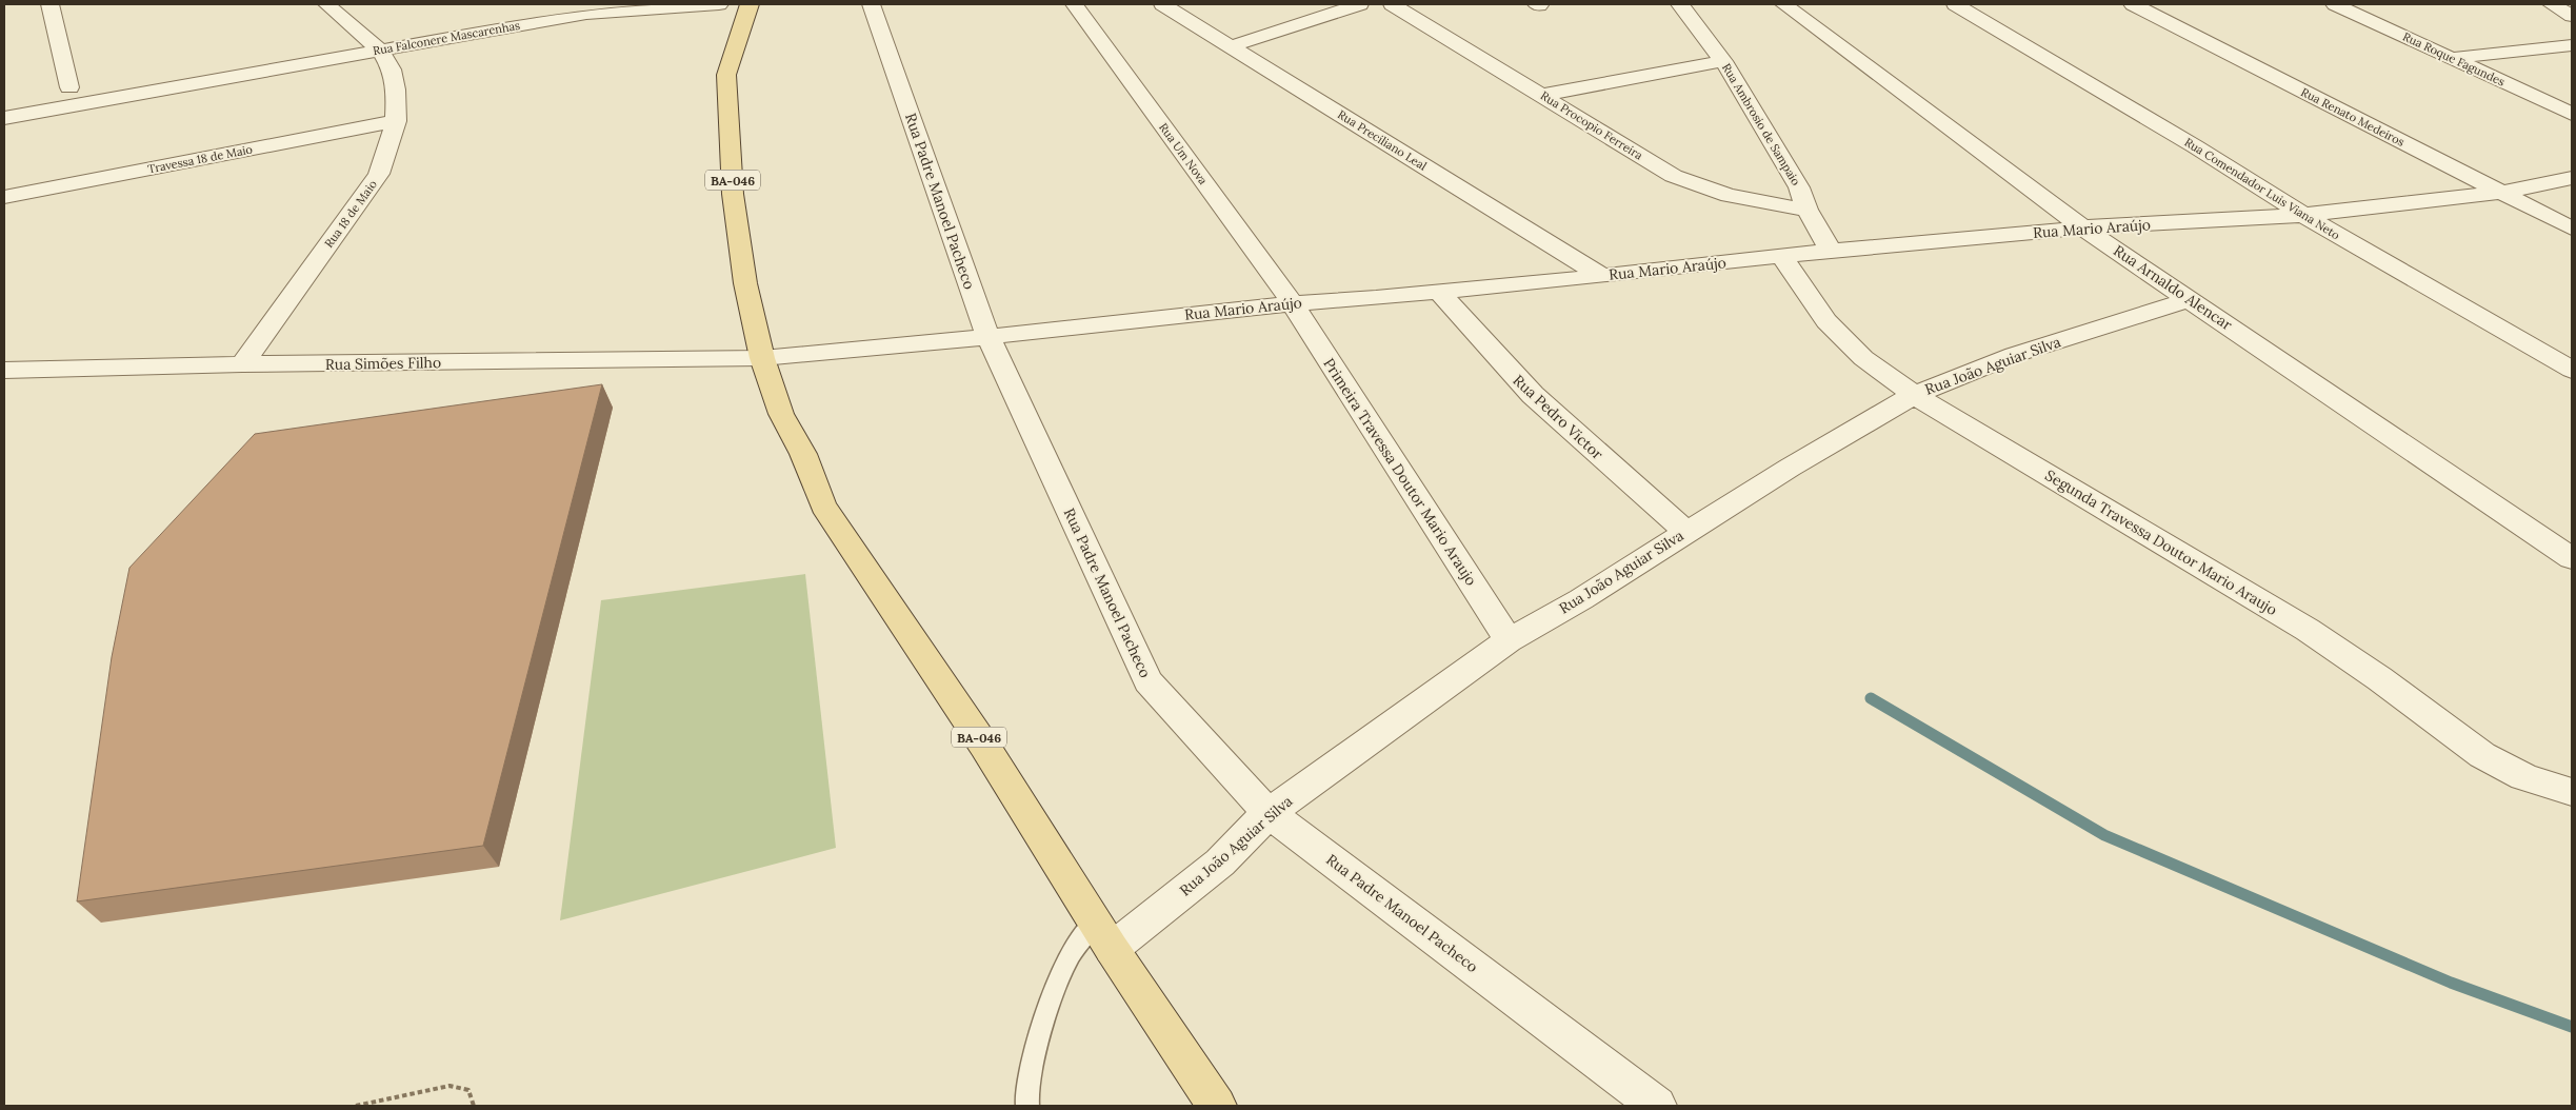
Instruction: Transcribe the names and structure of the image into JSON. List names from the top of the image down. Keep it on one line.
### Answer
{"streets":{"main road":["BA-046"],"street":["Rua Falconere Mascarenhas","Rua Roque Fagundes","Rua Renato Medeiros","Rua Ambrosio de Sampaio","Rua Procopio Ferreira","Rua Preciliano Leal","Rua Um Nova","Travessa 18 de Maio","Rua Comendador Luis Viana Neto","Rua Padre Manoel Pacheco","Rua 18 de Maio","Rua Mario Araújo","Rua Arnaldo Alencar","Rua Simões Filho","Rua João Aguiar Silva","Rua Pedro Victor","Primeira Travessa Doutor Mario Araujo","Segunda Travessa Doutor Mario Araujo"]},"crossings":[["Rua Falconere Mascarenhas","Rua 18 de Maio"],["Rua Renato Medeiros","Rua Mario Araújo"],["Rua Ambrosio de Sampaio","Rua Procopio Ferreira"],["Rua Ambrosio de Sampaio","Rua Mario Araújo"],["Rua Preciliano Leal","Rua Mario Araújo"],["Rua Um Nova","Rua Mario Araújo"],["Rua Um Nova","Primeira Travessa Doutor Mario Araujo"],["Travessa 18 de Maio","Rua 18 de Maio"],["BA-046","Rua Mario Araújo"],["BA-046","Rua Simões Filho"],["BA-046","Rua João Aguiar Silva"],["Rua Comendador Luis Viana Neto","Rua Mario Araújo"],["Rua Padre Manoel Pacheco","Rua Mario Araújo"],["Rua Padre Manoel Pacheco","Rua João Aguiar Silva"],["Rua 18 de Maio","Rua Simões Filho"],["Rua Mario Araújo","Rua Arnaldo Alencar"],["Rua Mario Araújo","Rua Simões Filho"],["Rua Mario Araújo","Rua Pedro Victor"],["Rua Mario Araújo","Primeira Travessa Doutor Mario Araujo"],["Rua Mario Araújo","Segunda Travessa Doutor Mario Araujo"],["Rua Arnaldo Alencar","Rua João Aguiar Silva"],["Rua João Aguiar Silva","Rua Pedro Victor"],["Rua João Aguiar Silva","Primeira Travessa Doutor Mario Araujo"],["Rua João Aguiar Silva","Segunda Travessa Doutor Mario Araujo"]]}
